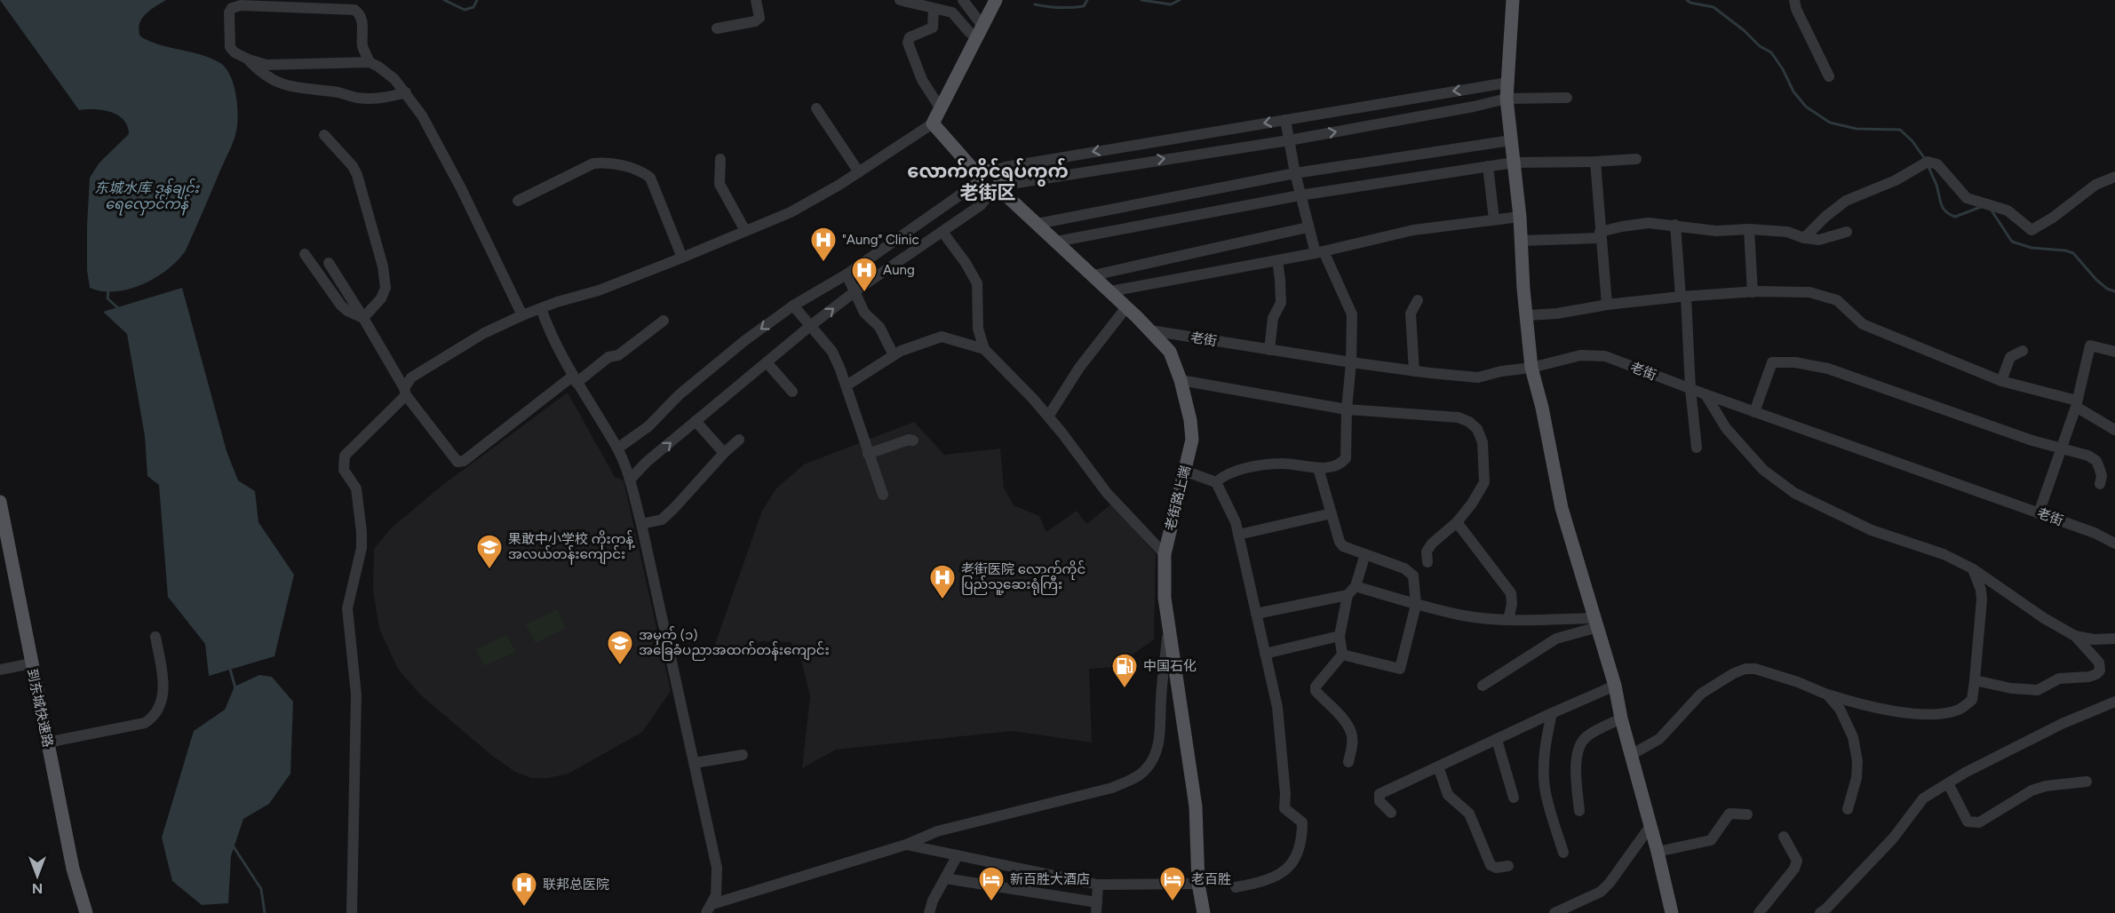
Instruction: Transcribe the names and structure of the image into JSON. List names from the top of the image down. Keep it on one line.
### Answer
{"streets":{"main road":["老街路上端","到东城快速路"],"street":["老街"]},"crossings":[["老街","老街路上端"]],"districts":["လောက်ကိုင်ရပ်ကွက် 老街区"],"water":["东城水库 ဒွန်ချင်း ရေလှောင်ကန်"],"places":{"hospital":["\"Aung\" Clinic","Aung","老街医院 လောက်ကိုင် ပြည်သူ့ဆေးရုံကြီး","联邦总医院"],"school or university":["果敢中小学校 ကိုးကန့် အလယ်တန်းကျောင်း","အမှတ် (၁) အခြေခံပညာအထက်တန်းကျောင်း"],"fuel station":["中国石化"],"hotel":["新百胜大酒店","老百胜"]},"north":"bottom"}
